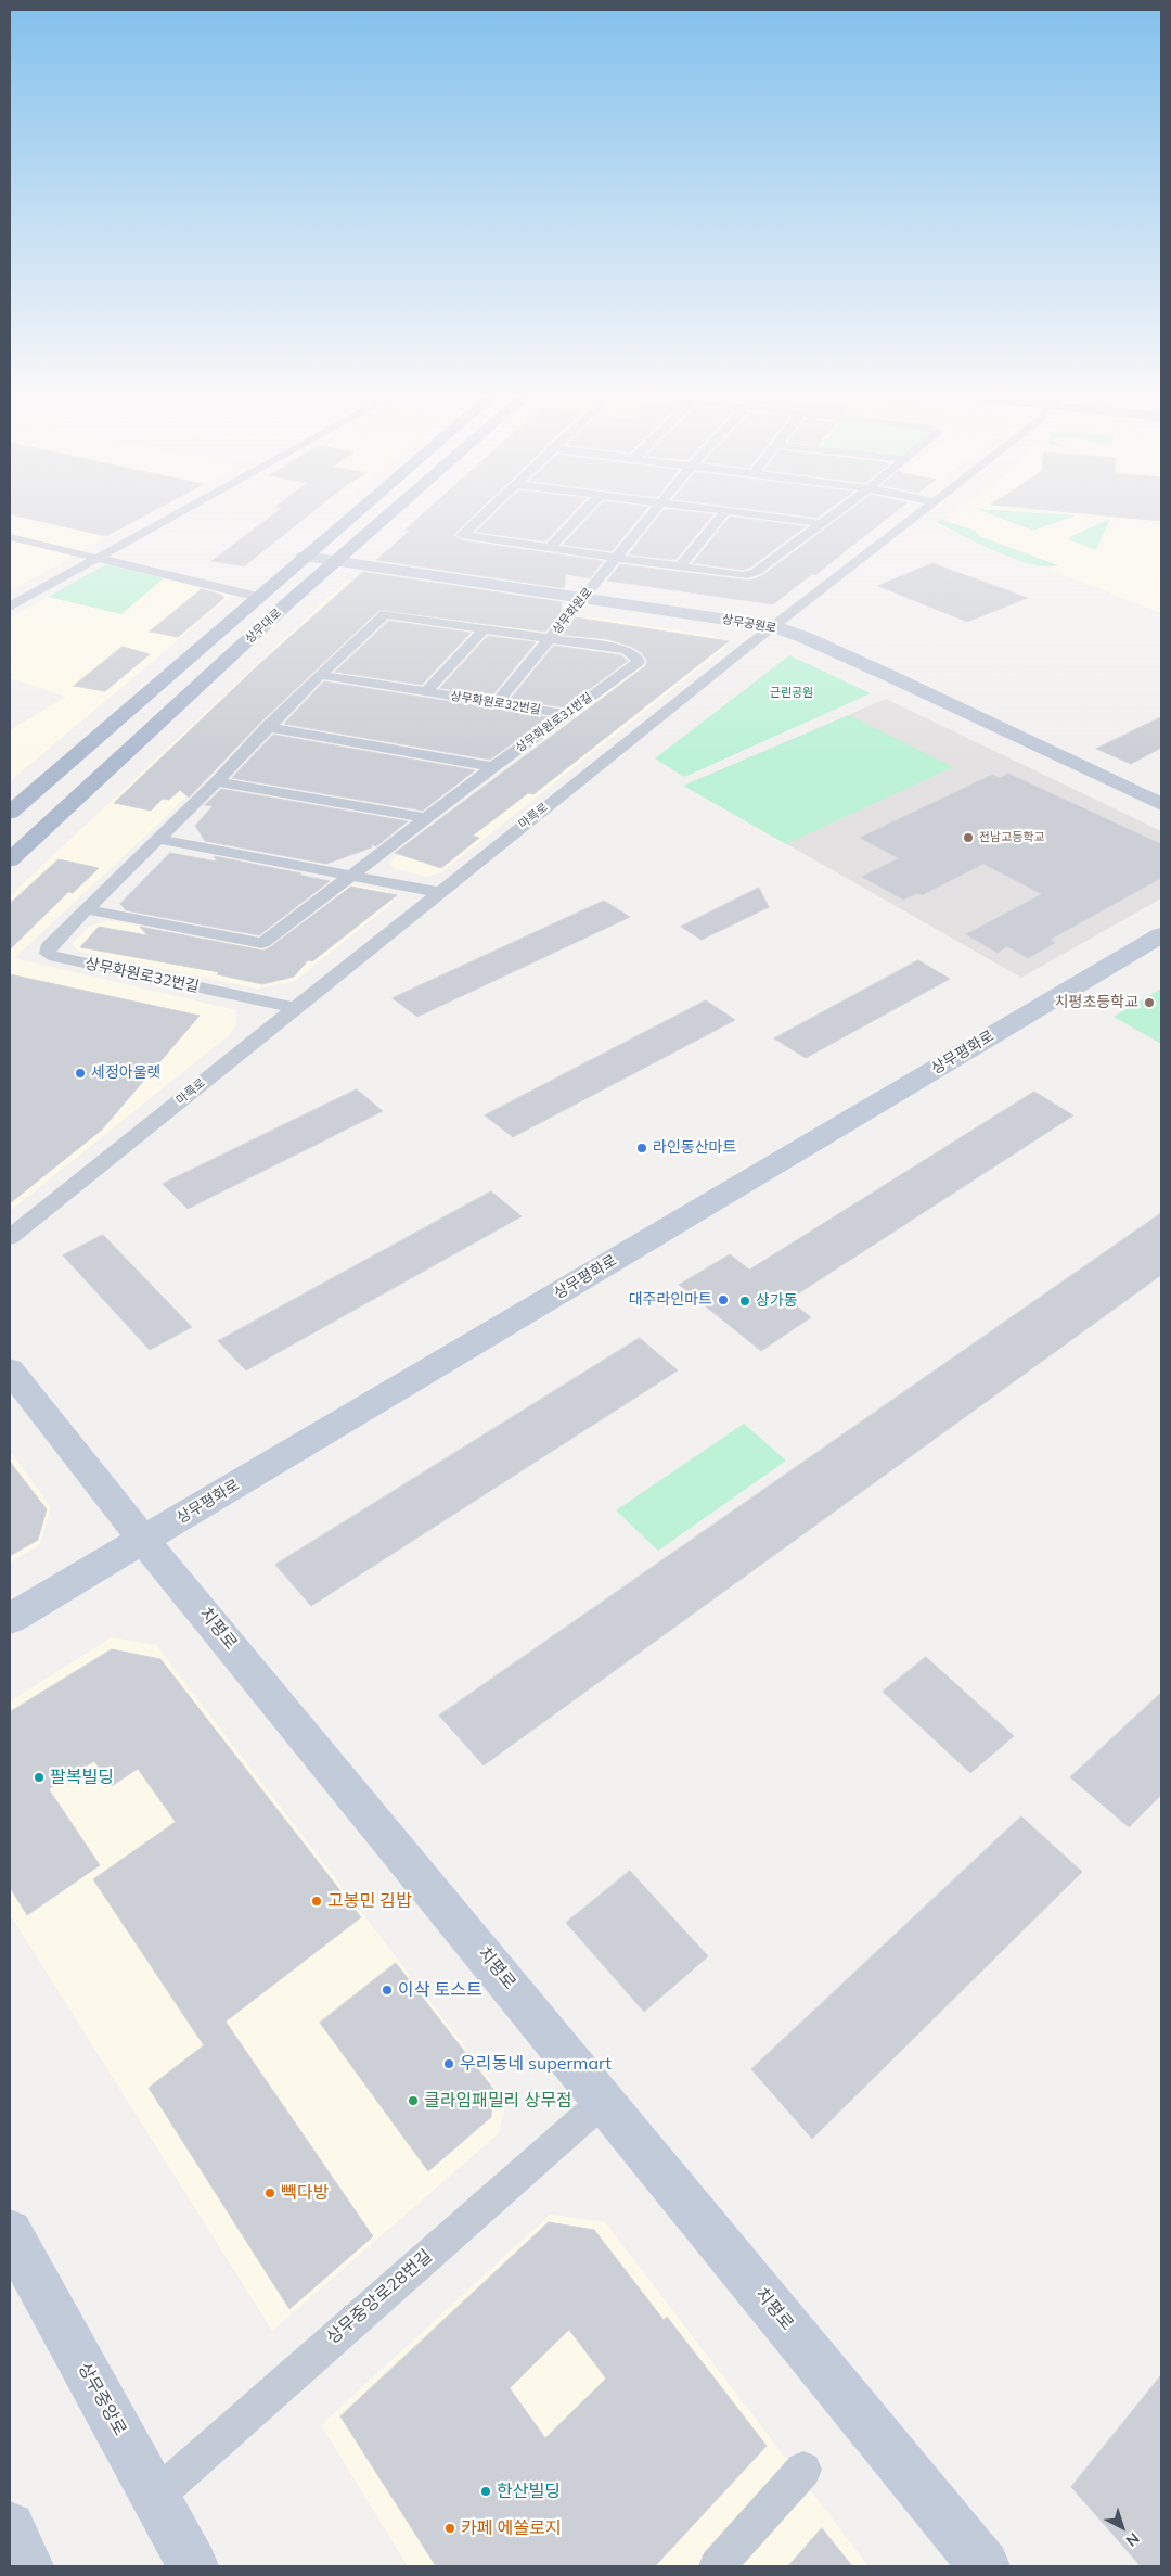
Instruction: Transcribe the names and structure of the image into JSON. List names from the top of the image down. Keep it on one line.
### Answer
{"streets":{"main road":["상무대로"],"street":["상무화원로","상무공원로","상무화원로32번길","상무화원로31번길","마륵로","상무평화로","치평로","상무중앙로28번길","상무중앙로"]},"crossings":[["상무화원로","상무공원로"],["상무화원로","상무화원로32번길"],["상무화원로","상무화원로31번길"],["상무공원로","상무대로"],["상무공원로","마륵로"],["상무화원로32번길","상무화원로31번길"],["상무화원로32번길","마륵로"],["상무평화로","치평로"],["치평로","상무중앙로28번길"],["상무중앙로28번길","상무중앙로"]],"parks":["근린공원"],"places":["전남고등학교","치평초등학교","세정아울렛","라인동산마트","대주라인마트","상가동","팔복빌딩","고봉민 김밥","이삭 토스트","우리동네 supermart","클라임패밀리 상무점","빽다방","한산빌딩","카페 에쏠로지"],"north":"bottom right"}
